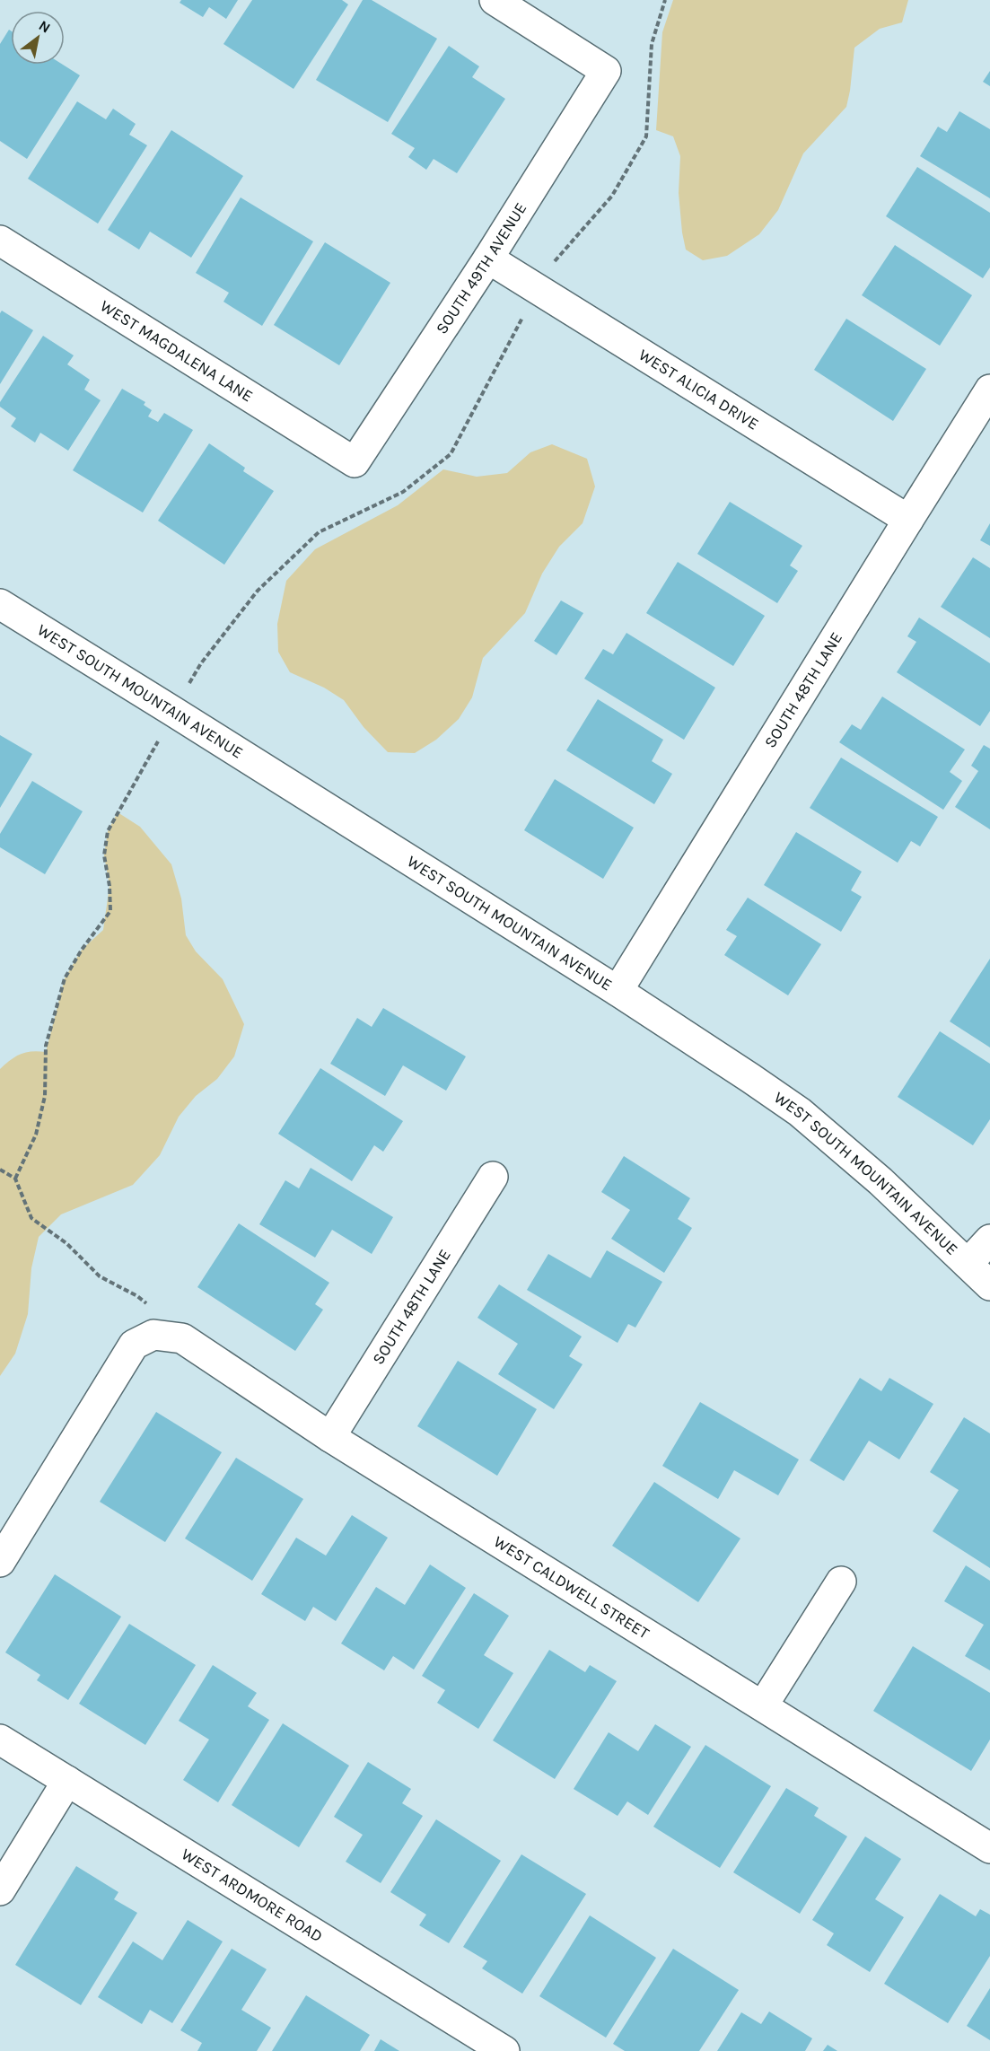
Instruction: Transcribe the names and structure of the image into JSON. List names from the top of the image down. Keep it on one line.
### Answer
{"streets":{"street":["SOUTH 49TH AVENUE","WEST MAGDALENA LANE","WEST ALICIA DRIVE","SOUTH 48TH LANE","WEST SOUTH MOUNTAIN AVENUE","WEST CALDWELL STREET","WEST ARDMORE ROAD"]},"crossings":[["SOUTH 49TH AVENUE","WEST MAGDALENA LANE"],["SOUTH 49TH AVENUE","WEST ALICIA DRIVE"],["WEST ALICIA DRIVE","SOUTH 48TH LANE"],["SOUTH 48TH LANE","WEST SOUTH MOUNTAIN AVENUE"],["SOUTH 48TH LANE","WEST CALDWELL STREET"]],"north":"top right"}
